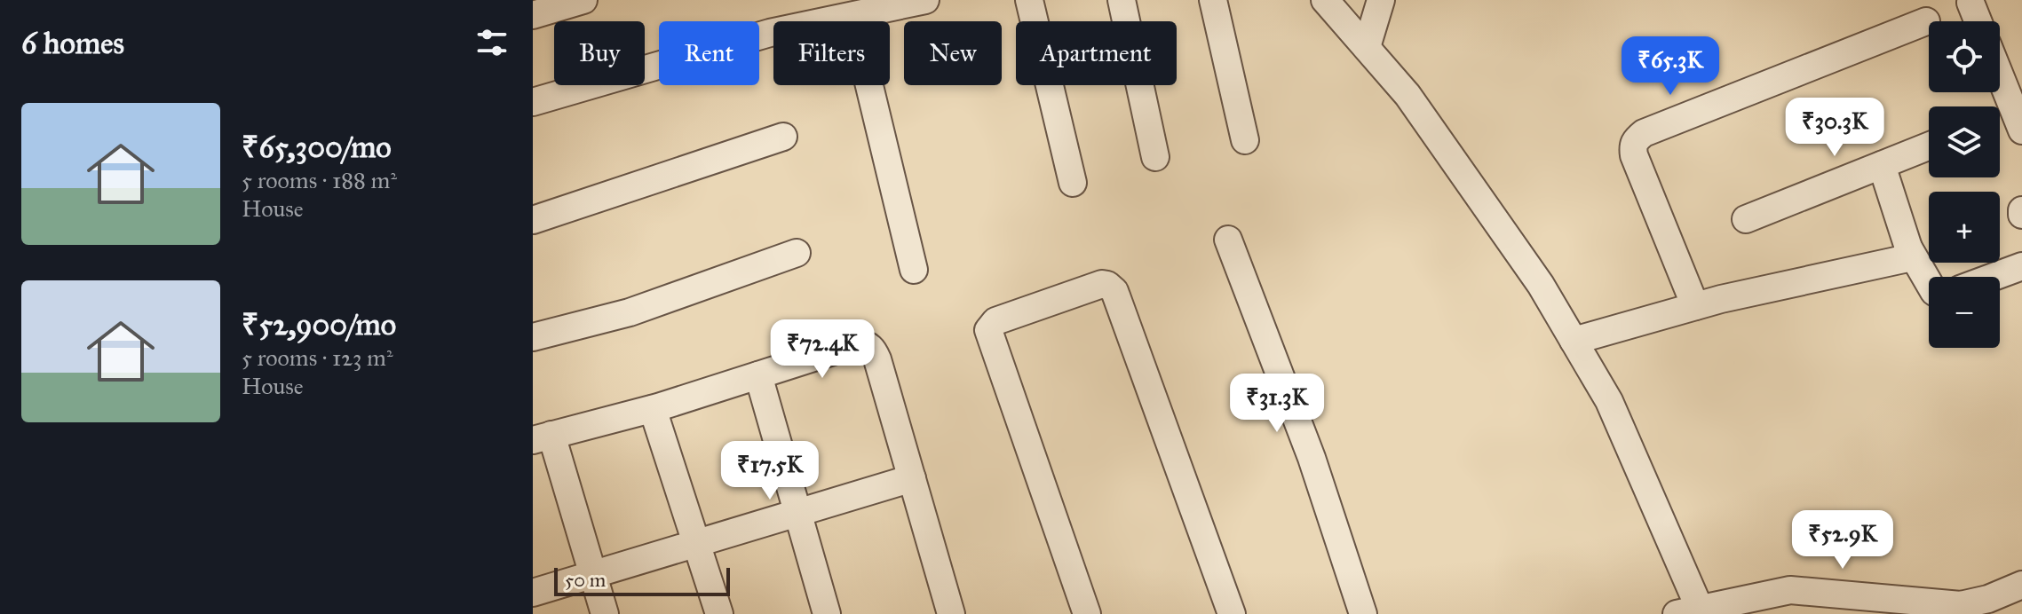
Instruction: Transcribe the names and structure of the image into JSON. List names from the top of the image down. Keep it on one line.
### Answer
{"scale_bar":"50 m","page":{"heading":"6 homes","map_buttons":["+","−"],"chip":["Buy","Rent","Filters","New","Apartment"],"price":["₹65.3K","₹30.3K","₹72.4K","₹31.3K","₹17.5K","₹52.9K"],"list":[{"name":"₹65,300/mo","note":"5 rooms · 188 m² · House"},{"name":"₹52,900/mo","note":"5 rooms · 123 m² · House"}],"scale":"50 m"}}
